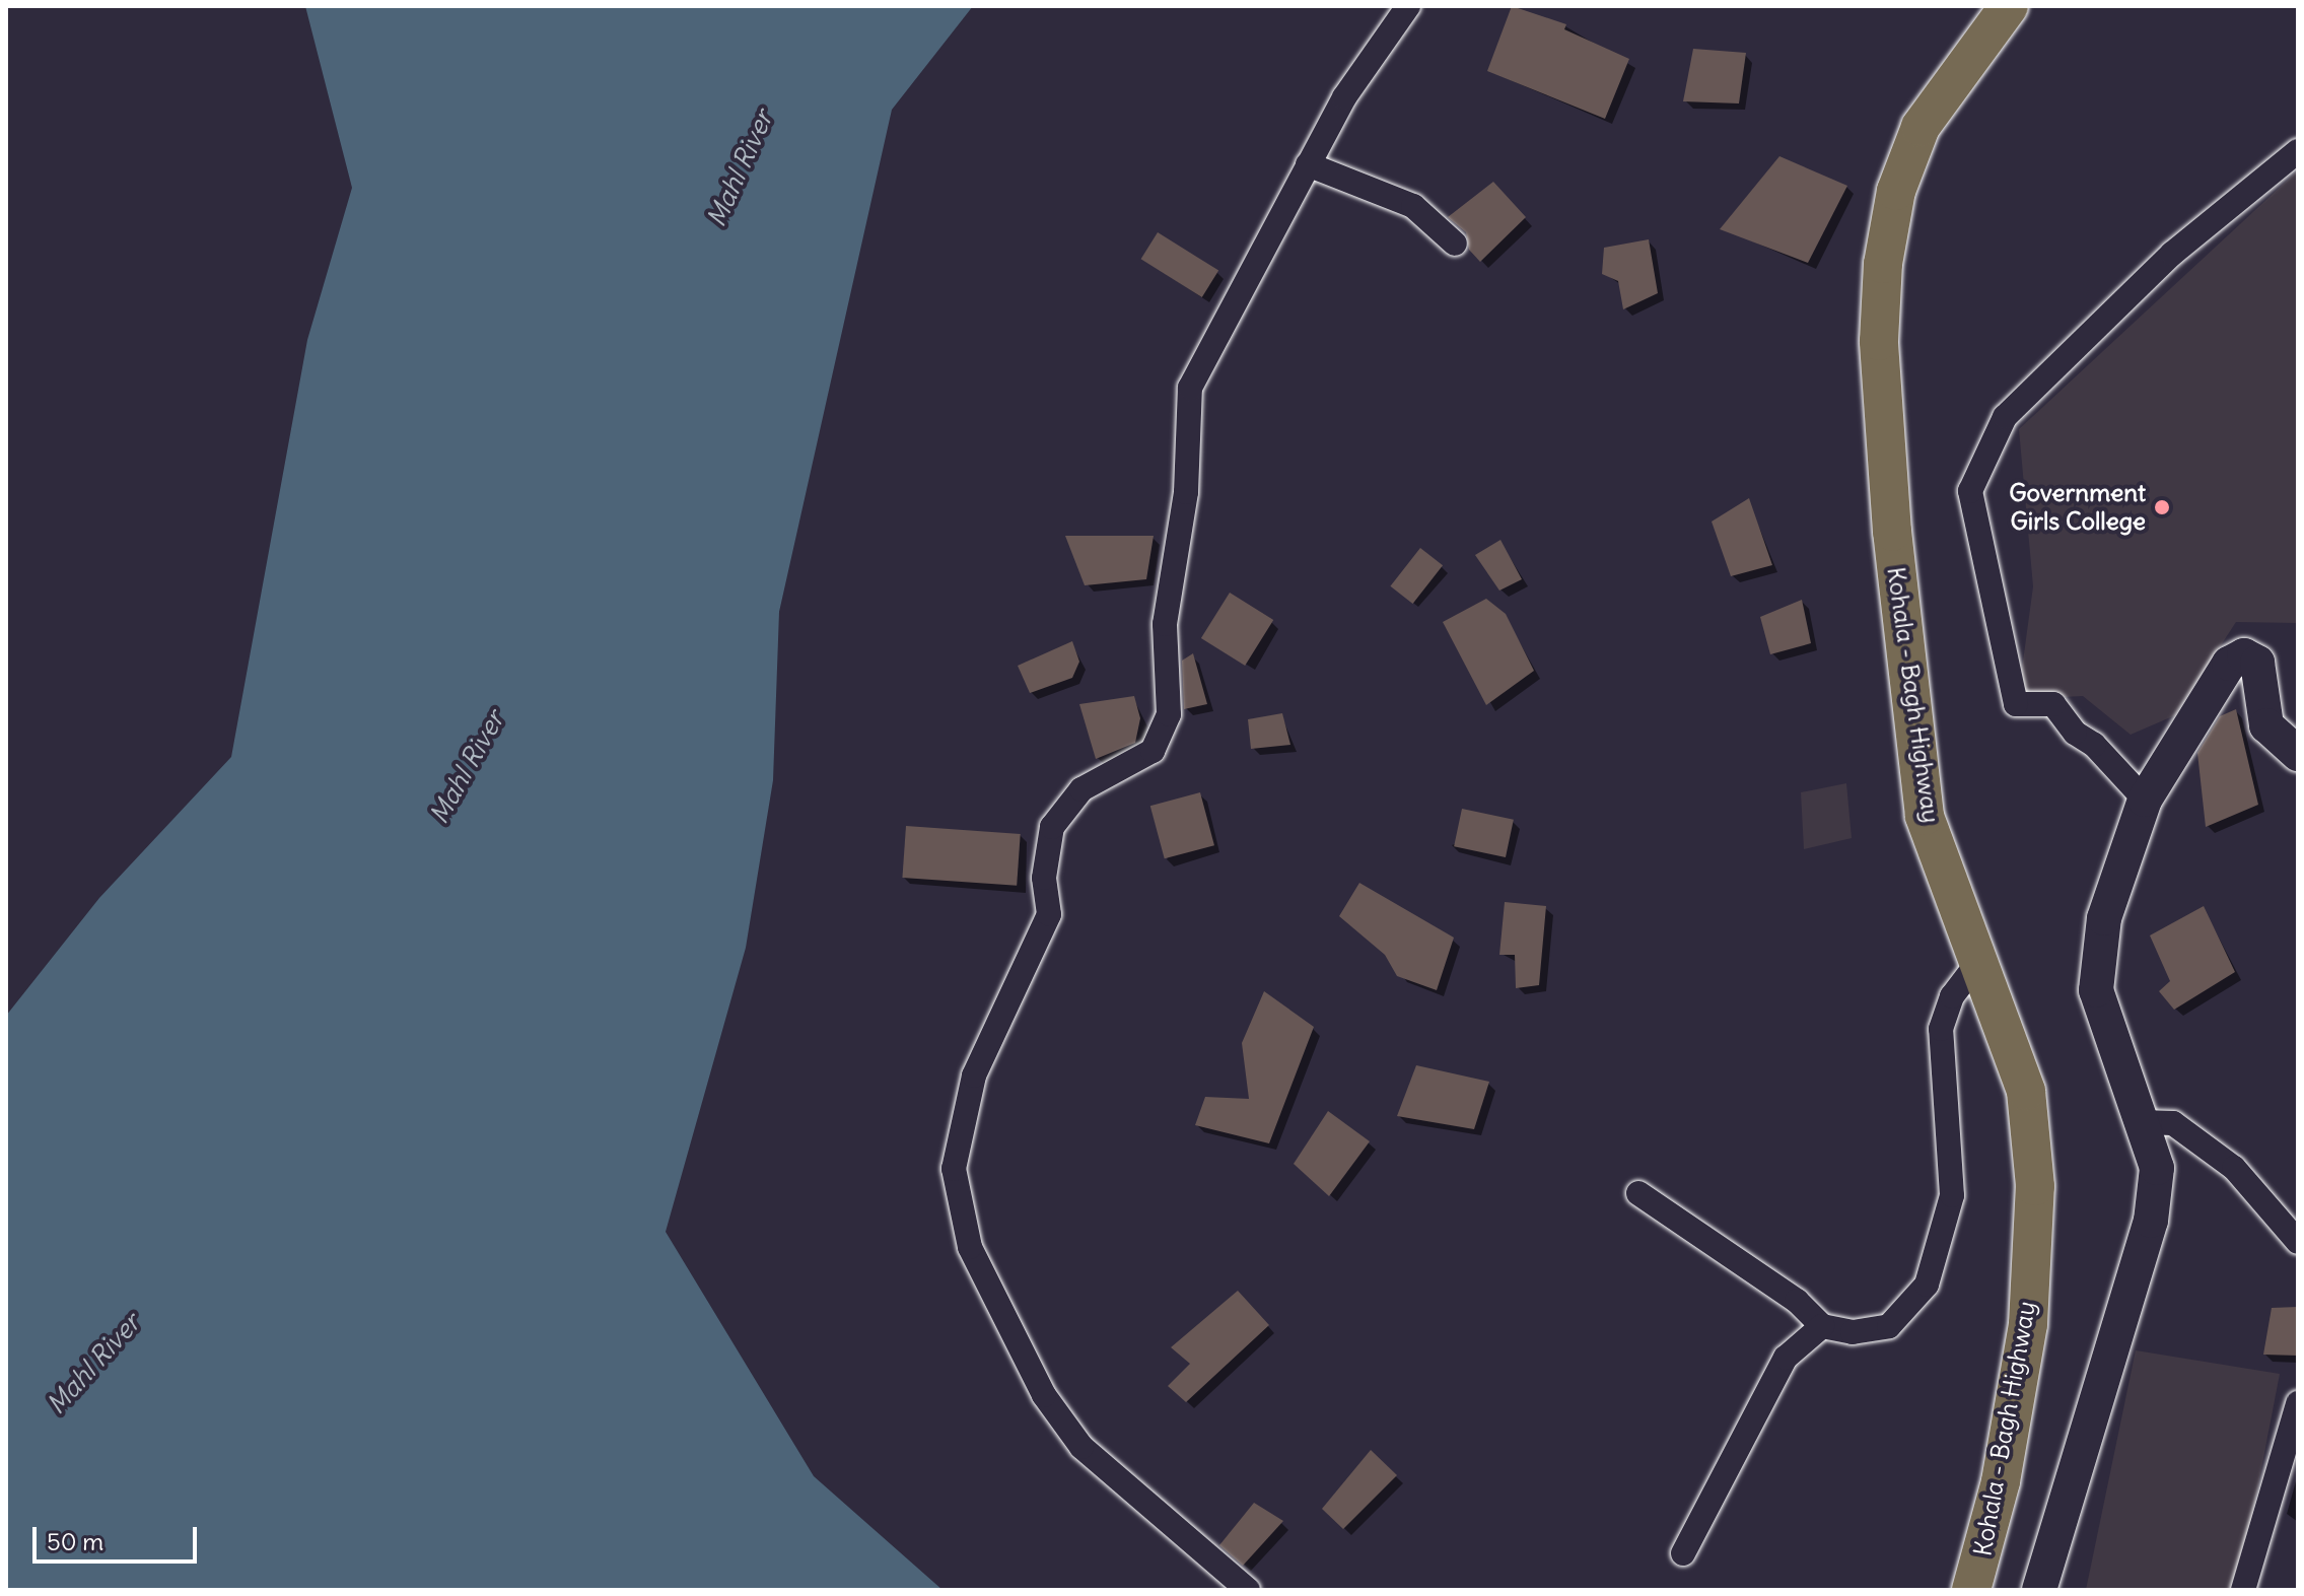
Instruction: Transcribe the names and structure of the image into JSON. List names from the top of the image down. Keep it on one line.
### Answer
{"streets":{"main road":["Kohala - Bagh Highway"]},"water":["Mahl River"],"places":["Government Girls College"],"scale_bar":"50 m"}
